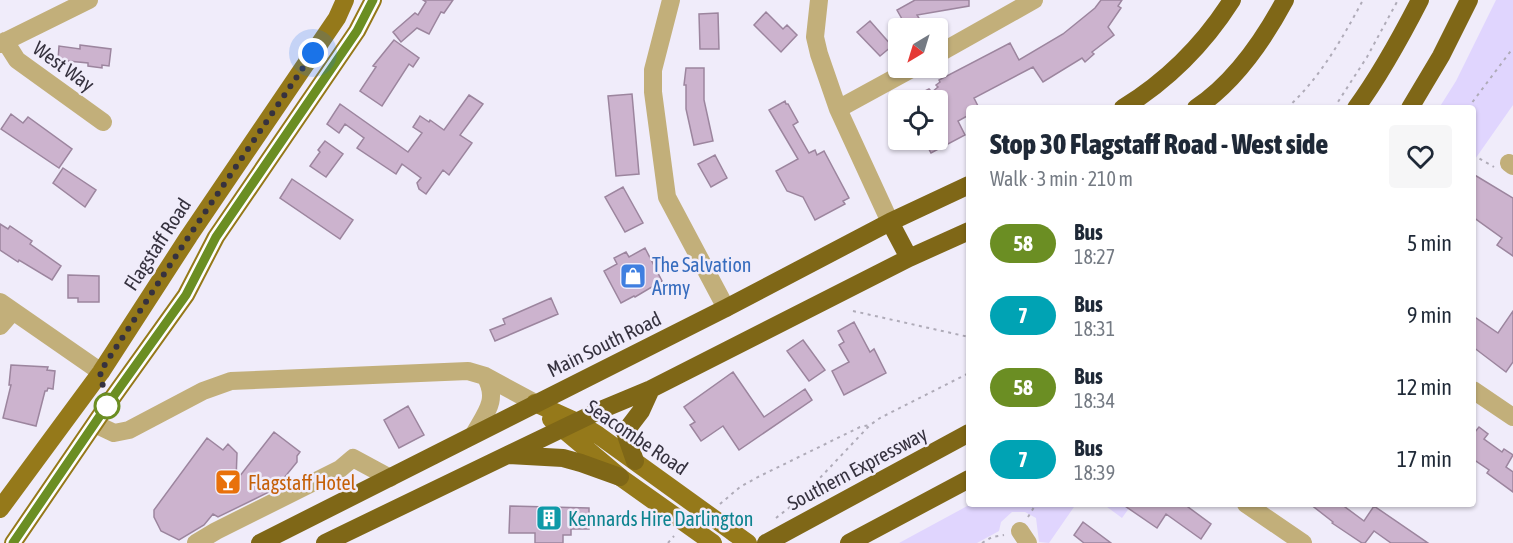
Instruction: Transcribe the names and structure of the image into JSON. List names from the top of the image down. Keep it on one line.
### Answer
{"streets":{"highway":["Main South Road","Southern Expressway"],"main road":["Flagstaff Road","Seacombe Road"],"street":["West Way"]},"crossings":[["Main South Road","Seacombe Road"]],"places":{"shop":["The Salvation Army"],"bar":["Flagstaff Hotel"],"building":["Kennards Hire Darlington"]},"lines":["bus line 58"],"north":"bottom left","page":{"heading":["Stop 30 Flagstaff Road - West side","Walk · 3 min · 210 m"],"list":[{"mark":"58","name":"Bus","note":"18:27","value":"5 min"},{"mark":"7","name":"Bus","note":"18:31","value":"9 min"},{"mark":"58","name":"Bus","note":"18:34","value":"12 min"},{"mark":"7","name":"Bus","note":"18:39","value":"17 min"}]}}
